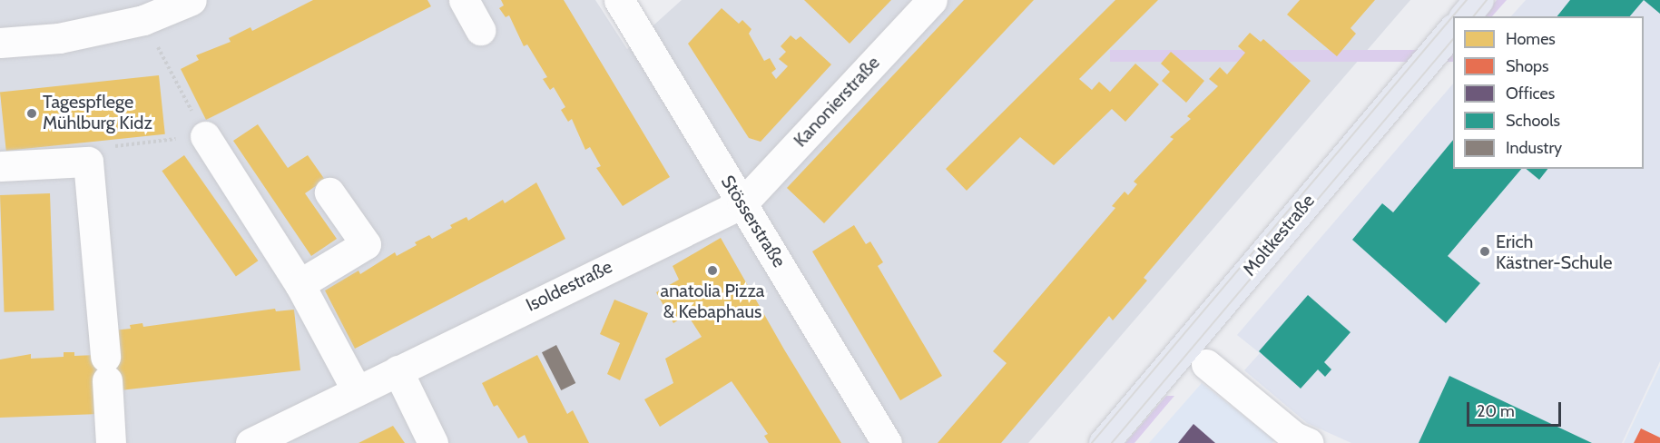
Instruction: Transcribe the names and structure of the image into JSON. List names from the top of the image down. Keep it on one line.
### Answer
{"streets":{"main road":["Moltkestraße"],"street":["Kanonierstraße","Stösserstraße","Isoldestraße"]},"crossings":[["Kanonierstraße","Stösserstraße"],["Kanonierstraße","Isoldestraße"],["Stösserstraße","Isoldestraße"]],"places":["Tagespflege Mühlburg Kidz","Erich Kästner-Schule","anatolia Pizza & Kebaphaus"],"legend":["Homes","Shops","Offices","Schools","Industry"],"scale_bar":"20 m"}
